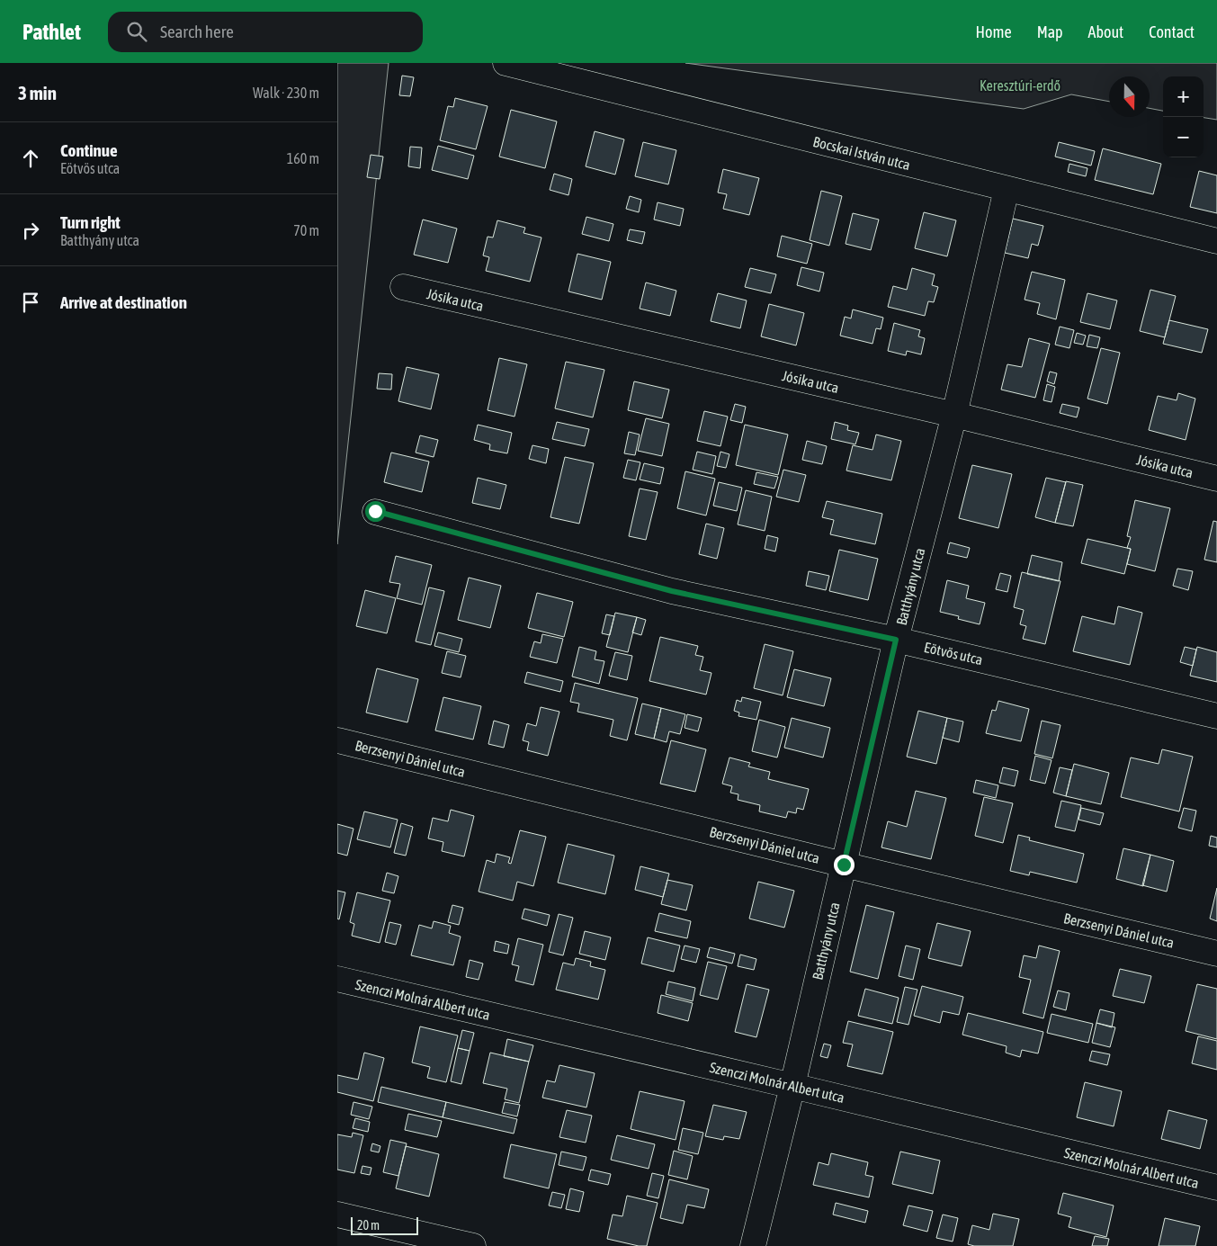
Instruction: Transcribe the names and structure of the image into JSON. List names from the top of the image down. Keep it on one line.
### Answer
{"streets":{"street":["Bocskai István utca","Jósika utca","Batthyány utca","Eötvös utca","Berzsenyi Dániel utca","Szenczi Molnár Albert utca"]},"crossings":[["Bocskai István utca","Batthyány utca"],["Jósika utca","Batthyány utca"],["Batthyány utca","Eötvös utca"],["Batthyány utca","Berzsenyi Dániel utca"],["Batthyány utca","Szenczi Molnár Albert utca"]],"parks":["Keresztúri-erdő"],"scale_bar":"20 m","north":"bottom","page":{"header":"Pathlet","search":"Search here","nav":["Home","Map","About","Contact"],"heading":["3 min","Walk · 230 m"],"map_buttons":["+","−"],"list":[["Continue","Eötvös utca","160 m"],["Turn right","Batthyány utca","70 m"],"Arrive at destination"],"scale":"20 m"}}
